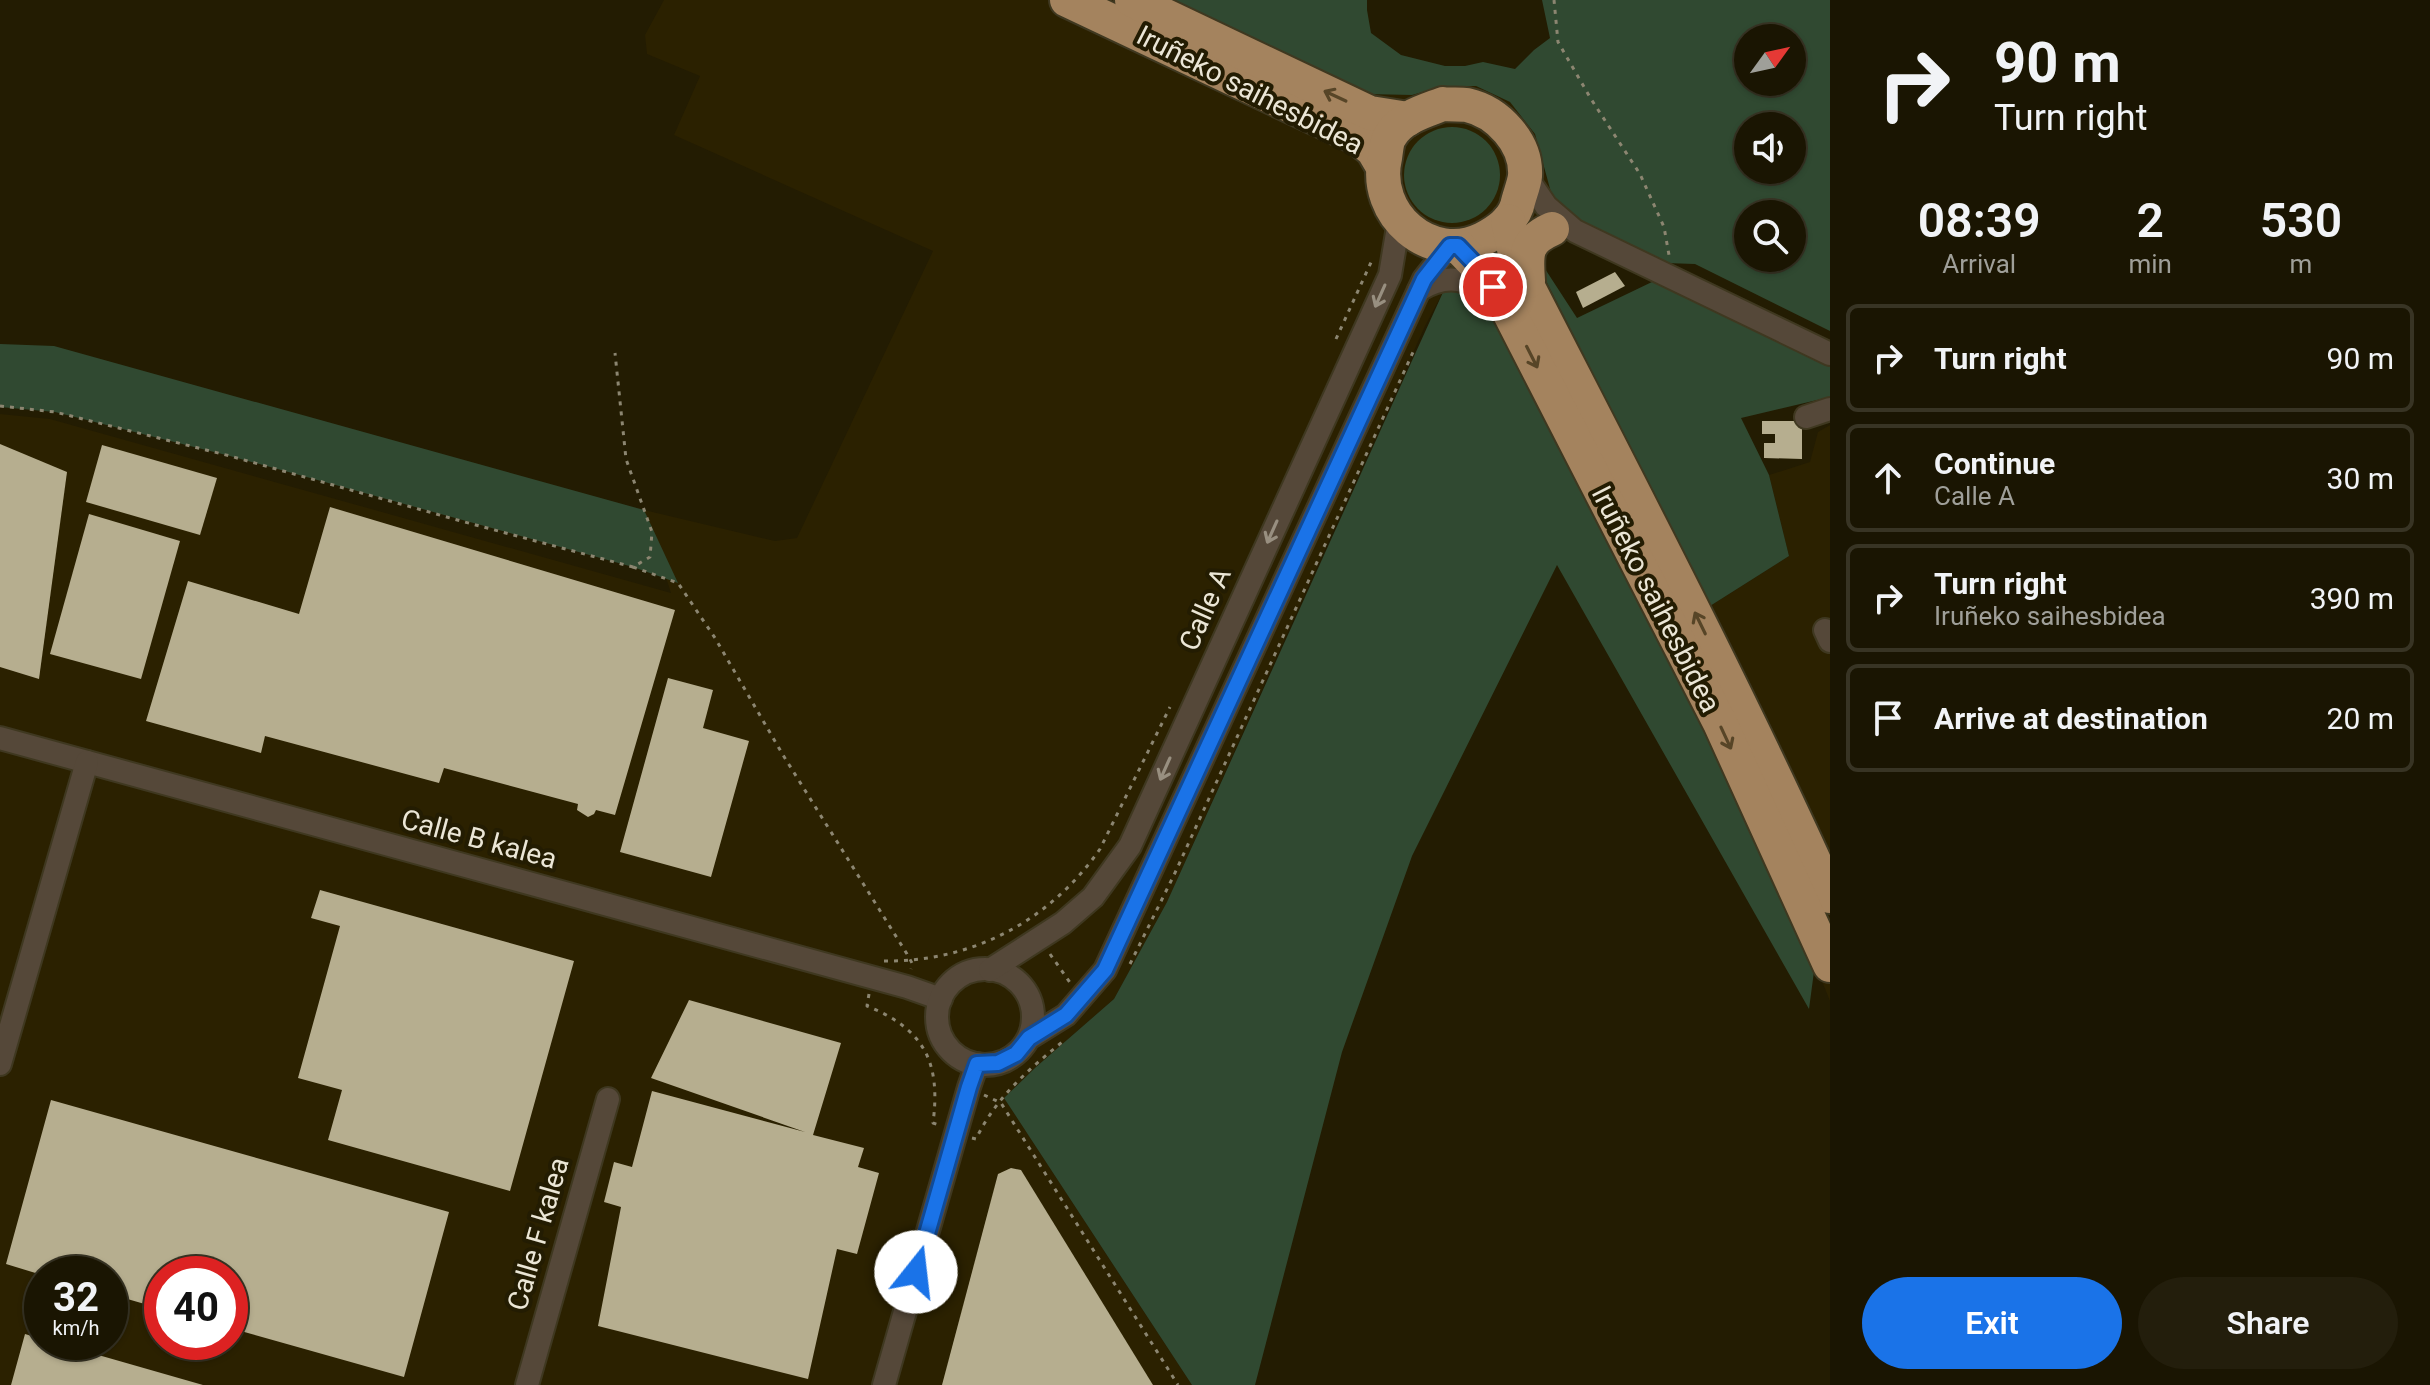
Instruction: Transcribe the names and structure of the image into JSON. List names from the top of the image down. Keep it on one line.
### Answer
{"streets":{"highway":["Iruñeko saihesbidea"],"street":["Calle A","Calle B kalea","Calle F kalea"]},"crossings":[["Iruñeko saihesbidea","Calle A"],["Calle A","Calle B kalea"]],"north":"top right","page":{"turn":["90 m","Turn right"],"eta":["08:39","Arrival","2","min","530","m"],"list":[{"name":"Turn right","value":"90 m"},{"name":"Continue","note":"Calle A","value":"30 m"},{"name":"Turn right","note":"Iruñeko saihesbidea","value":"390 m"},{"name":"Arrive at destination","value":"20 m"}],"speed":"32 km/h","limit":"40","buttons":["Exit","Share"]}}
